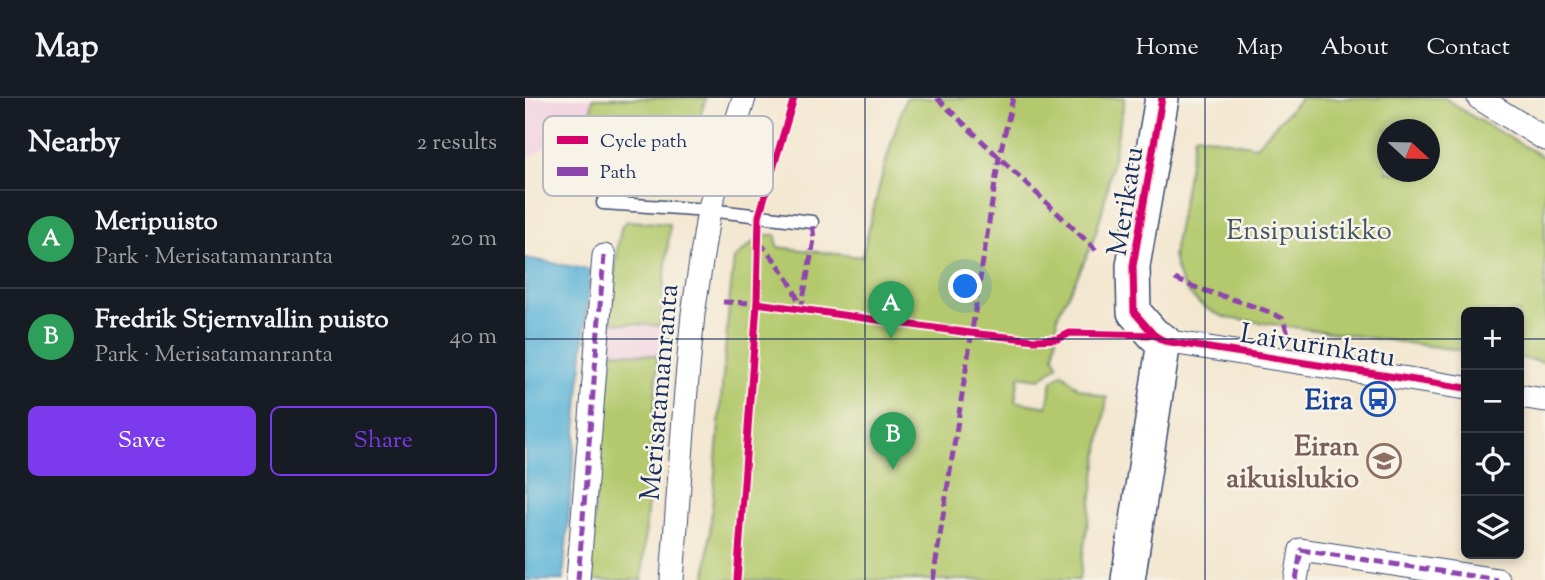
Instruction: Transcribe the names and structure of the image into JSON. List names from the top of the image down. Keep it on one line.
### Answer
{"streets":{"street":["Merikatu","Laivurinkatu","Merisatamanranta"]},"crossings":[["Merikatu","Laivurinkatu"]],"parks":["Ensipuistikko"],"places":{"bus stop":["Eira"],"school or university":["Eiran aikuislukio"]},"legend":["Cycle path","Path"],"north":"right","page":{"header":"Map","nav":["Home","Map","About","Contact"],"heading":["Nearby","2 results"],"list":[{"mark":"A","name":"Meripuisto","note":"Park · Merisatamanranta","value":"20 m"},{"mark":"B","name":"Fredrik Stjernvallin puisto","note":"Park · Merisatamanranta","value":"40 m"}],"pins":["A","B"],"map_buttons":["+","−"],"buttons":["Save","Share"]}}
